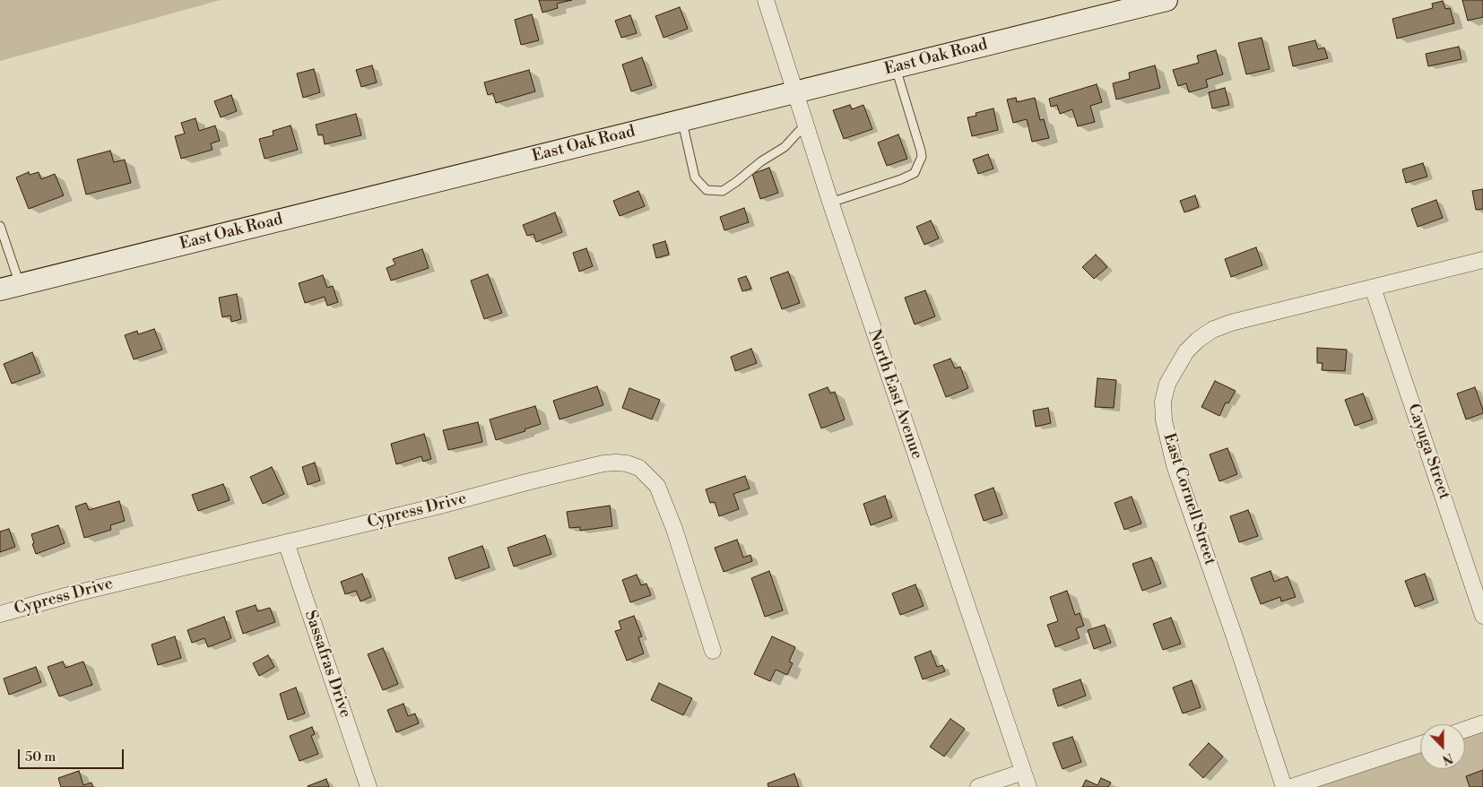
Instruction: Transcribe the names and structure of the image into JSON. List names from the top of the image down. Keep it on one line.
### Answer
{"streets":{"street":["East Oak Road","North East Avenue","Cayuga Street","East Cornell Street","Cypress Drive","Sassafras Drive"]},"crossings":[["East Oak Road","North East Avenue"],["Cayuga Street","East Cornell Street"],["Cypress Drive","Sassafras Drive"]],"scale_bar":"50 m","north":"bottom"}
